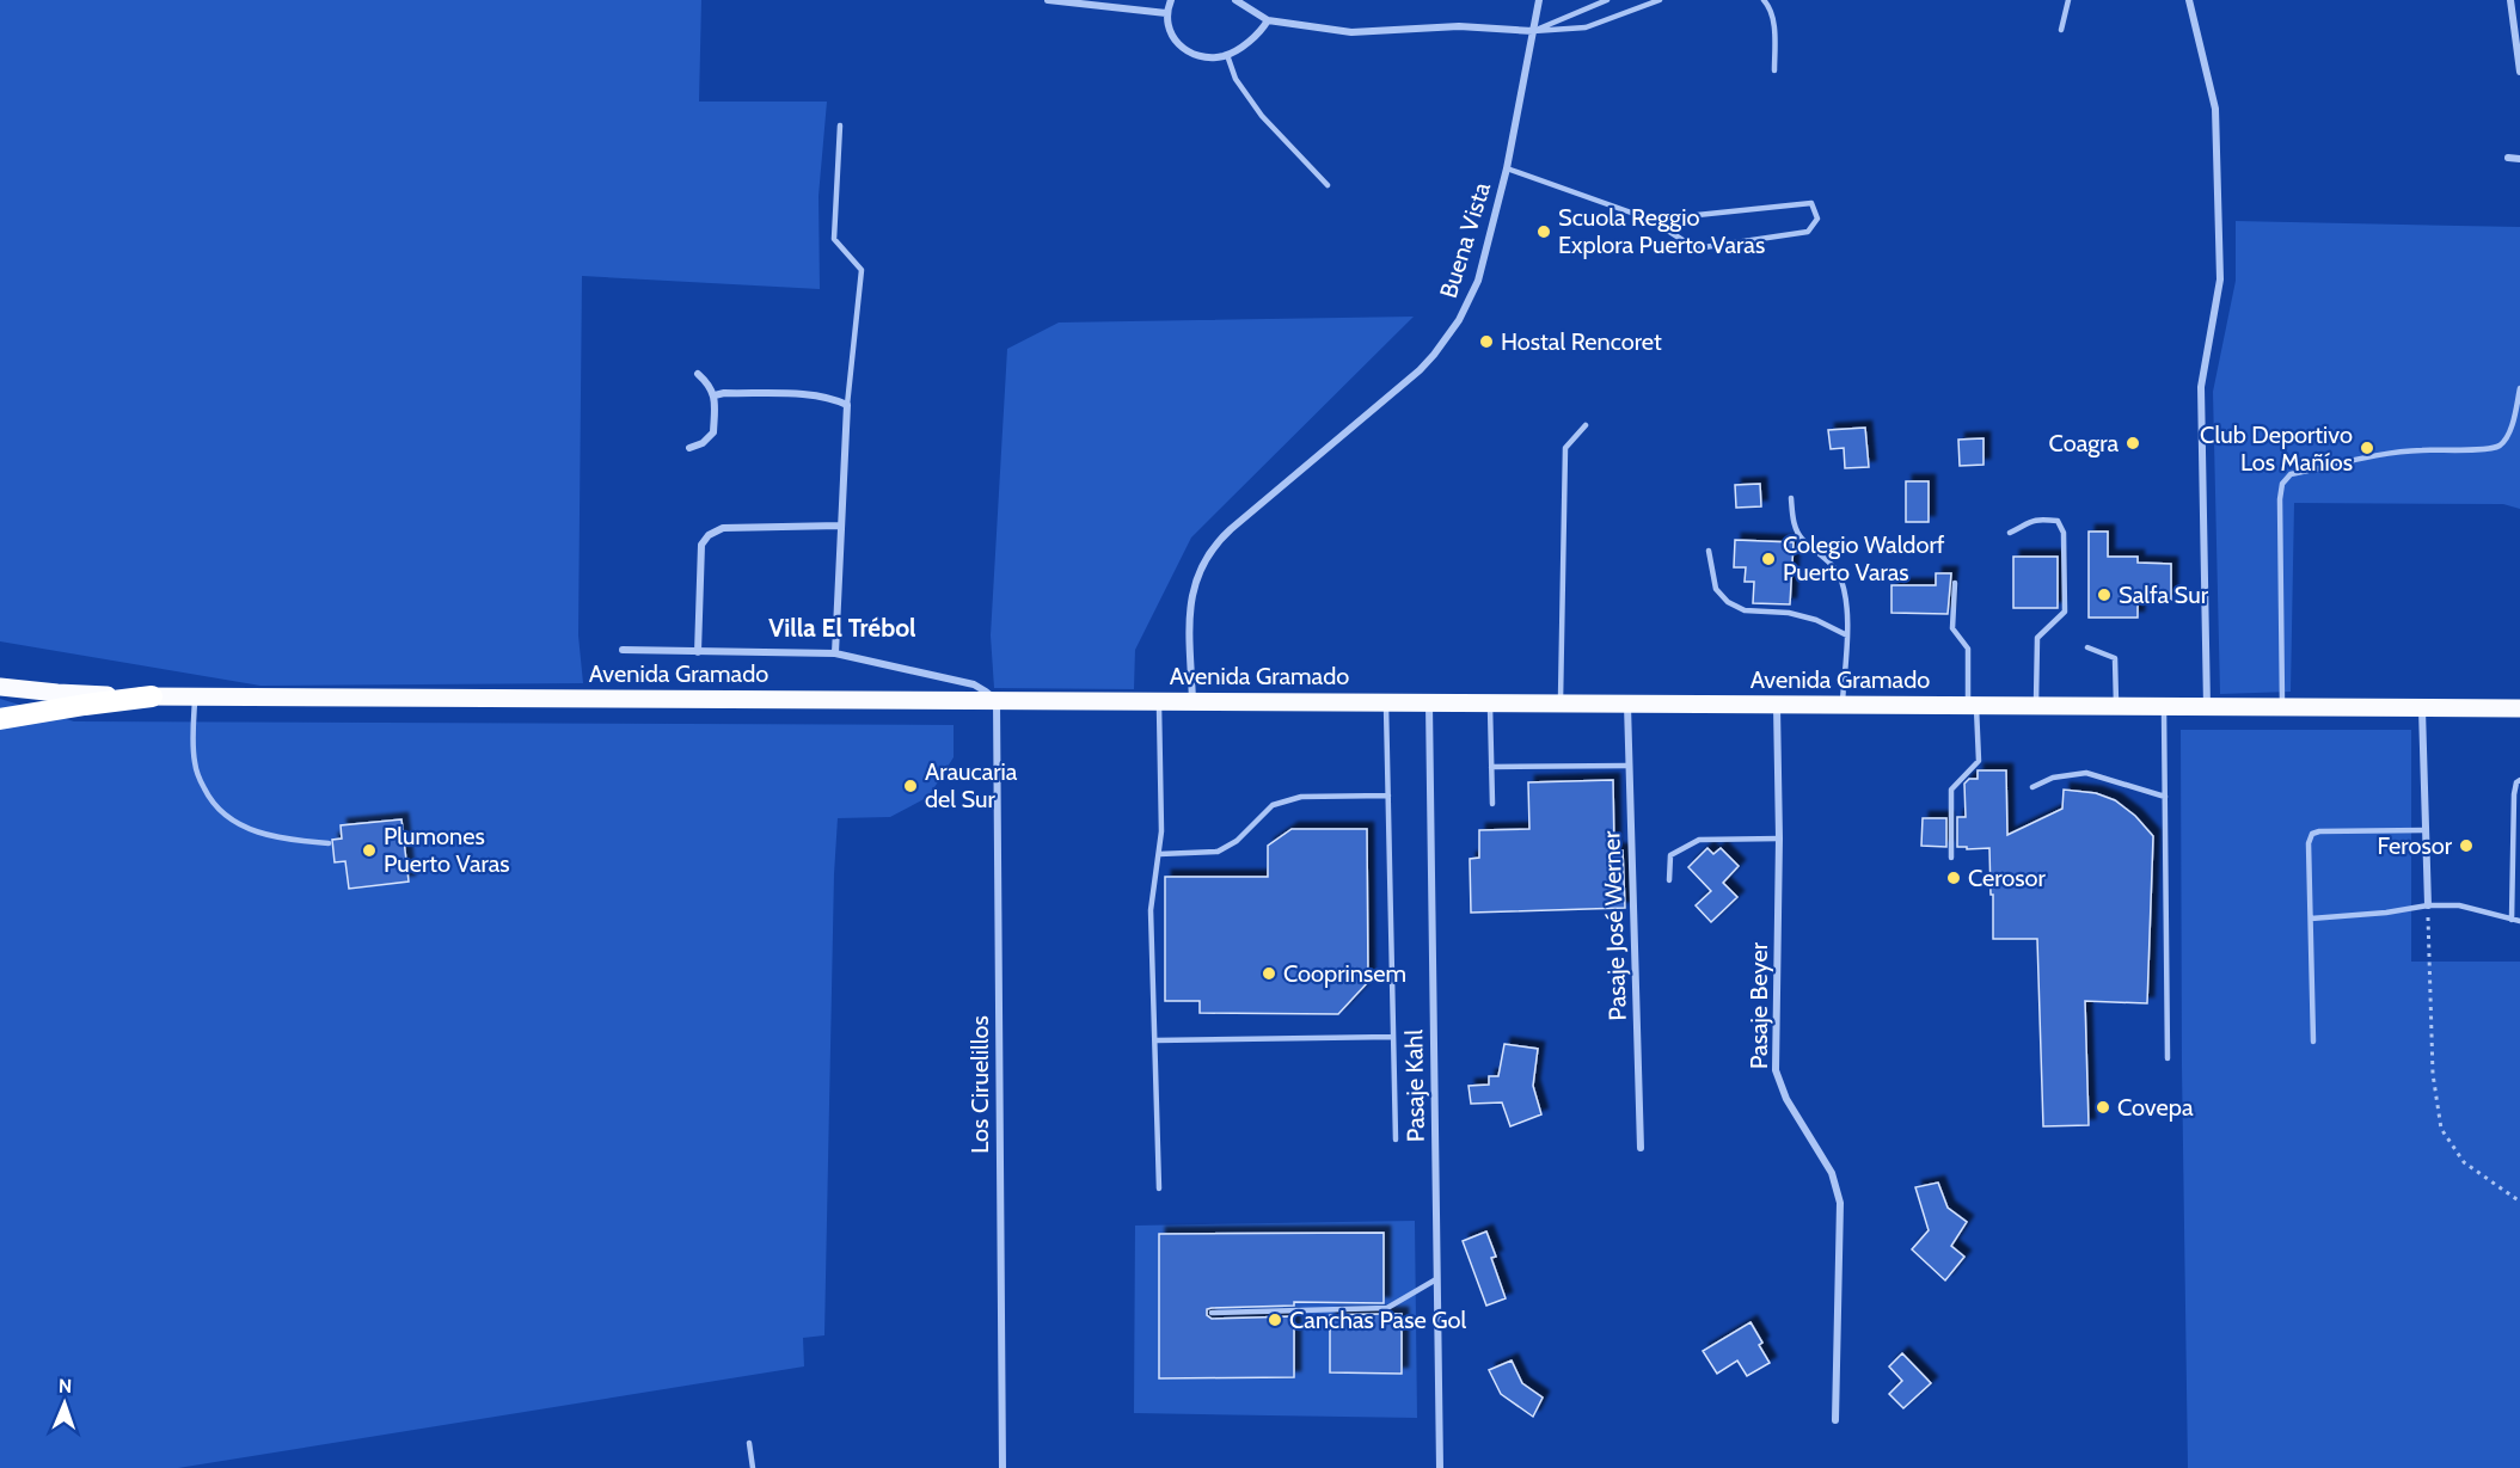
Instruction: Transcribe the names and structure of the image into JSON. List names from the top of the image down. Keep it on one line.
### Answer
{"streets":{"main road":["Avenida Gramado"],"street":["Buena Vista","Pasaje José Werner","Pasaje Beyer","Los Ciruelillos","Pasaje Kahl"]},"crossings":[["Buena Vista","Avenida Gramado"],["Avenida Gramado","Pasaje José Werner"],["Avenida Gramado","Pasaje Beyer"],["Avenida Gramado","Los Ciruelillos"],["Avenida Gramado","Pasaje Kahl"]],"districts":["Villa El Trébol"],"places":["Scuola Reggio Explora Puerto Varas","Hostal Rencoret","Coagra","Club Deportivo Los Mañíos","Colegio Waldorf Puerto Varas","Salfa Sur","Araucaria del Sur","Ferosor","Plumones Puerto Varas","Cerosor","Cooprinsem","Covepa","Canchas Pase Gol"],"north":"top"}
